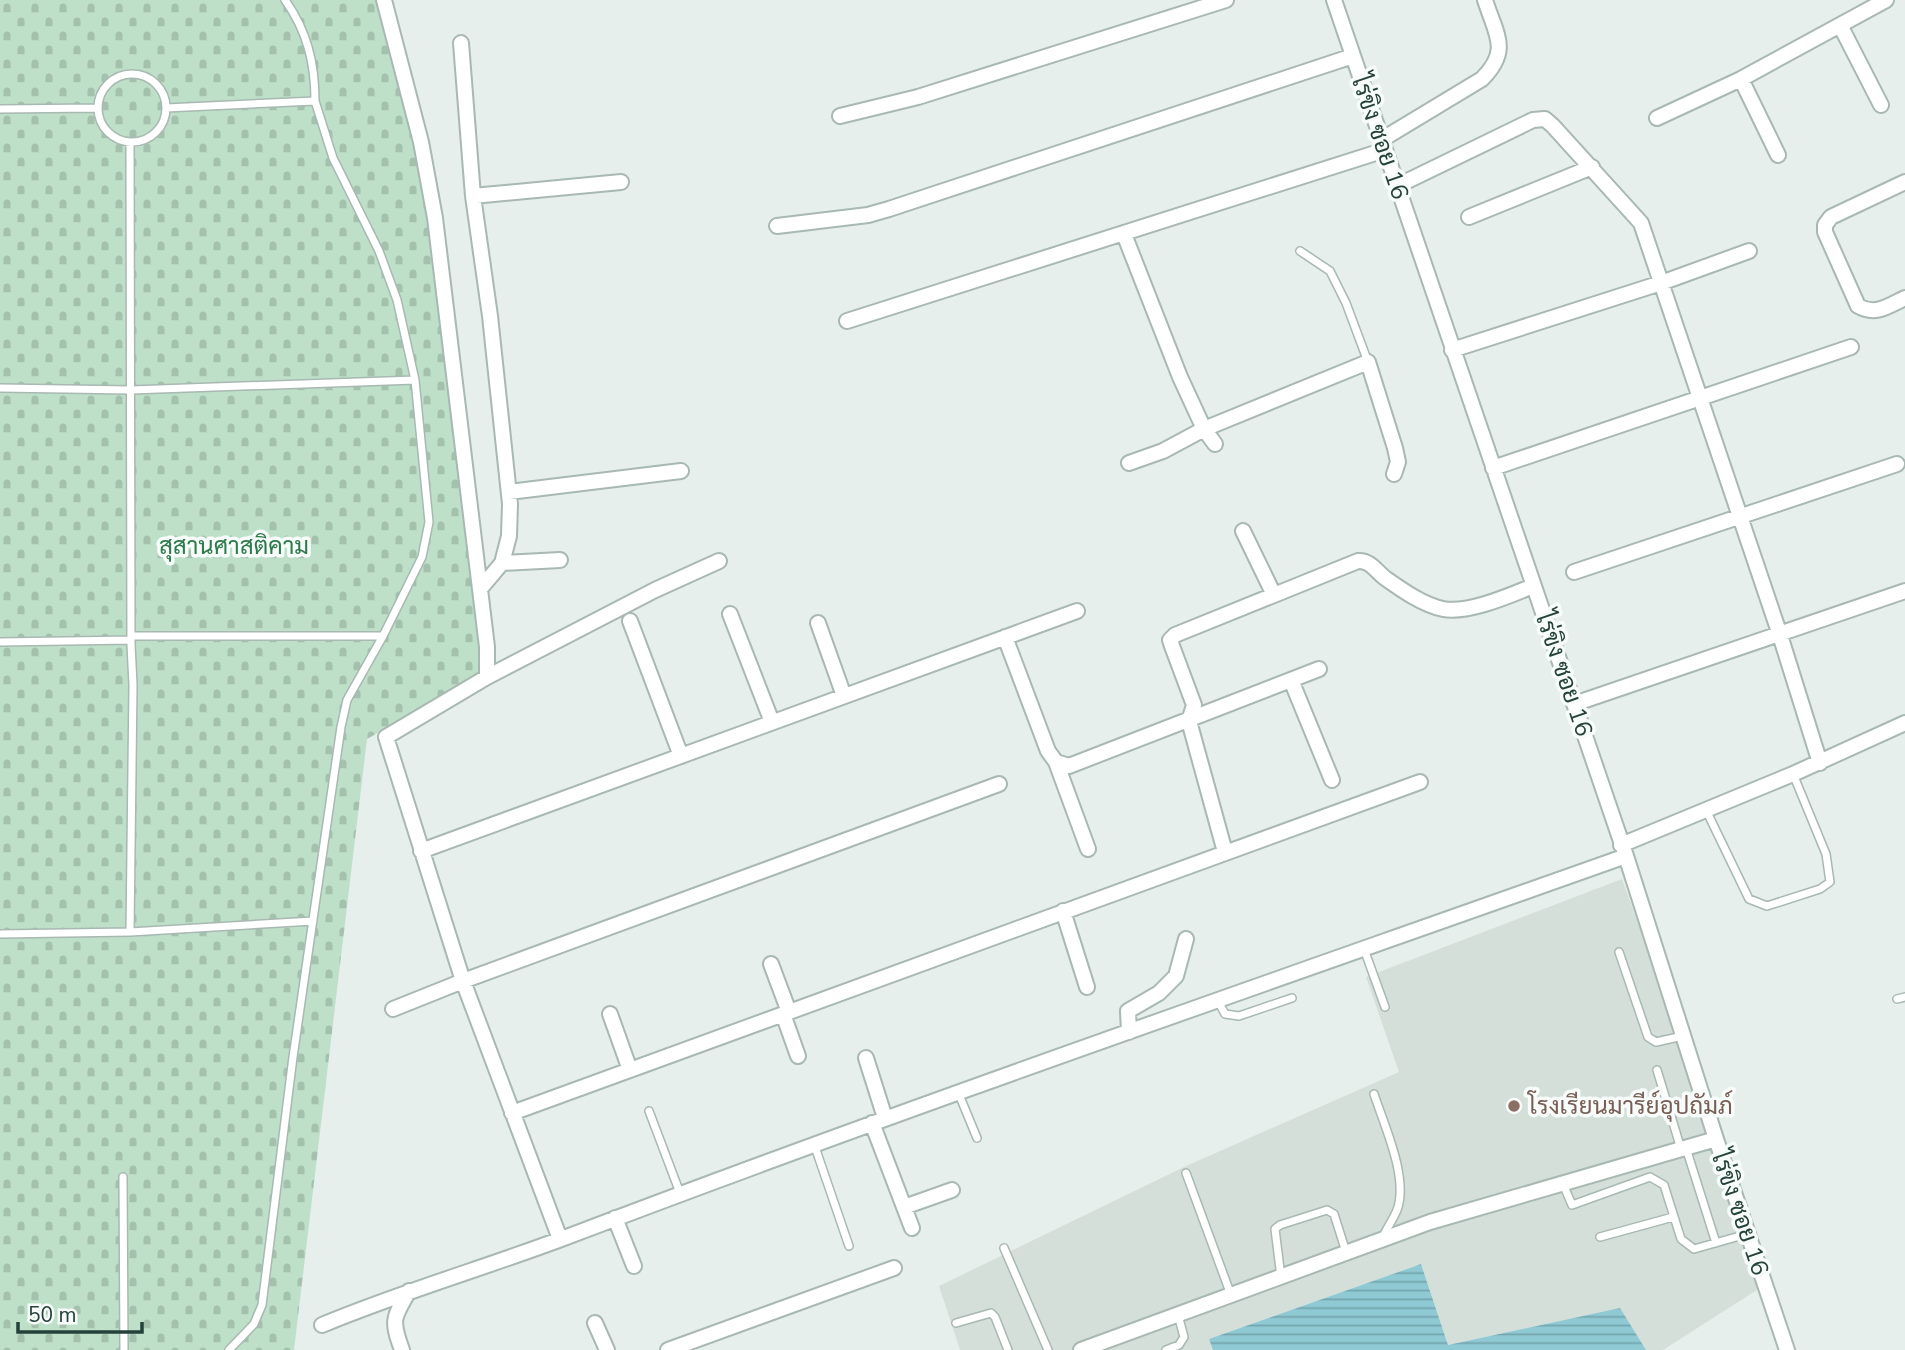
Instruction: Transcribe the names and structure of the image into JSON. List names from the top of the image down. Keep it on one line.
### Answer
{"streets":{"street":["ไร่ขิง ซอย 16"]},"parks":["สุสานศาสติคาม"],"places":["โรงเรียนมารีย์อุปถัมภ์"],"scale_bar":"50 m"}
